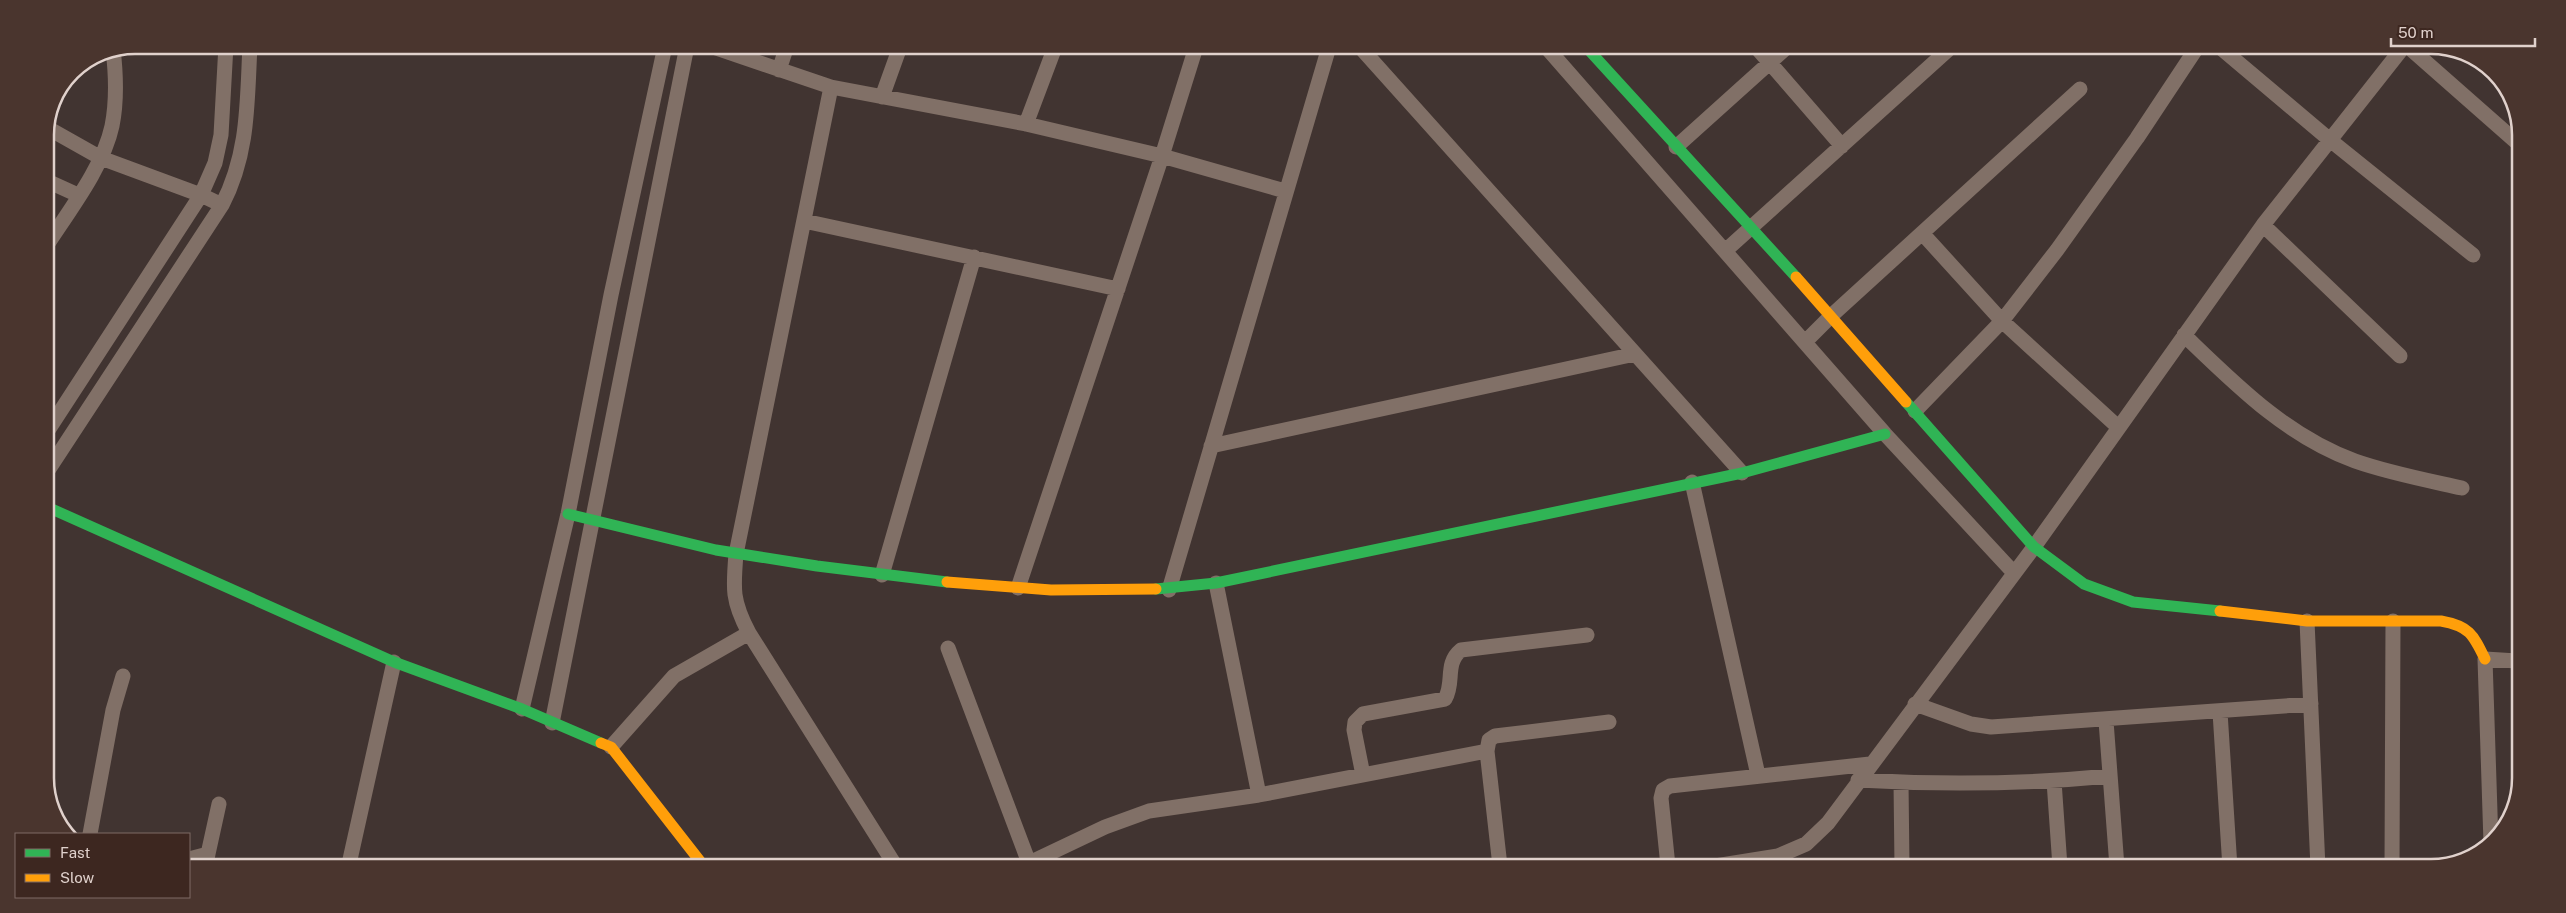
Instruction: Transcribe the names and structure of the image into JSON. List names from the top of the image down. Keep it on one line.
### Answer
{"legend":["Fast","Slow"],"scale_bar":"50 m"}
